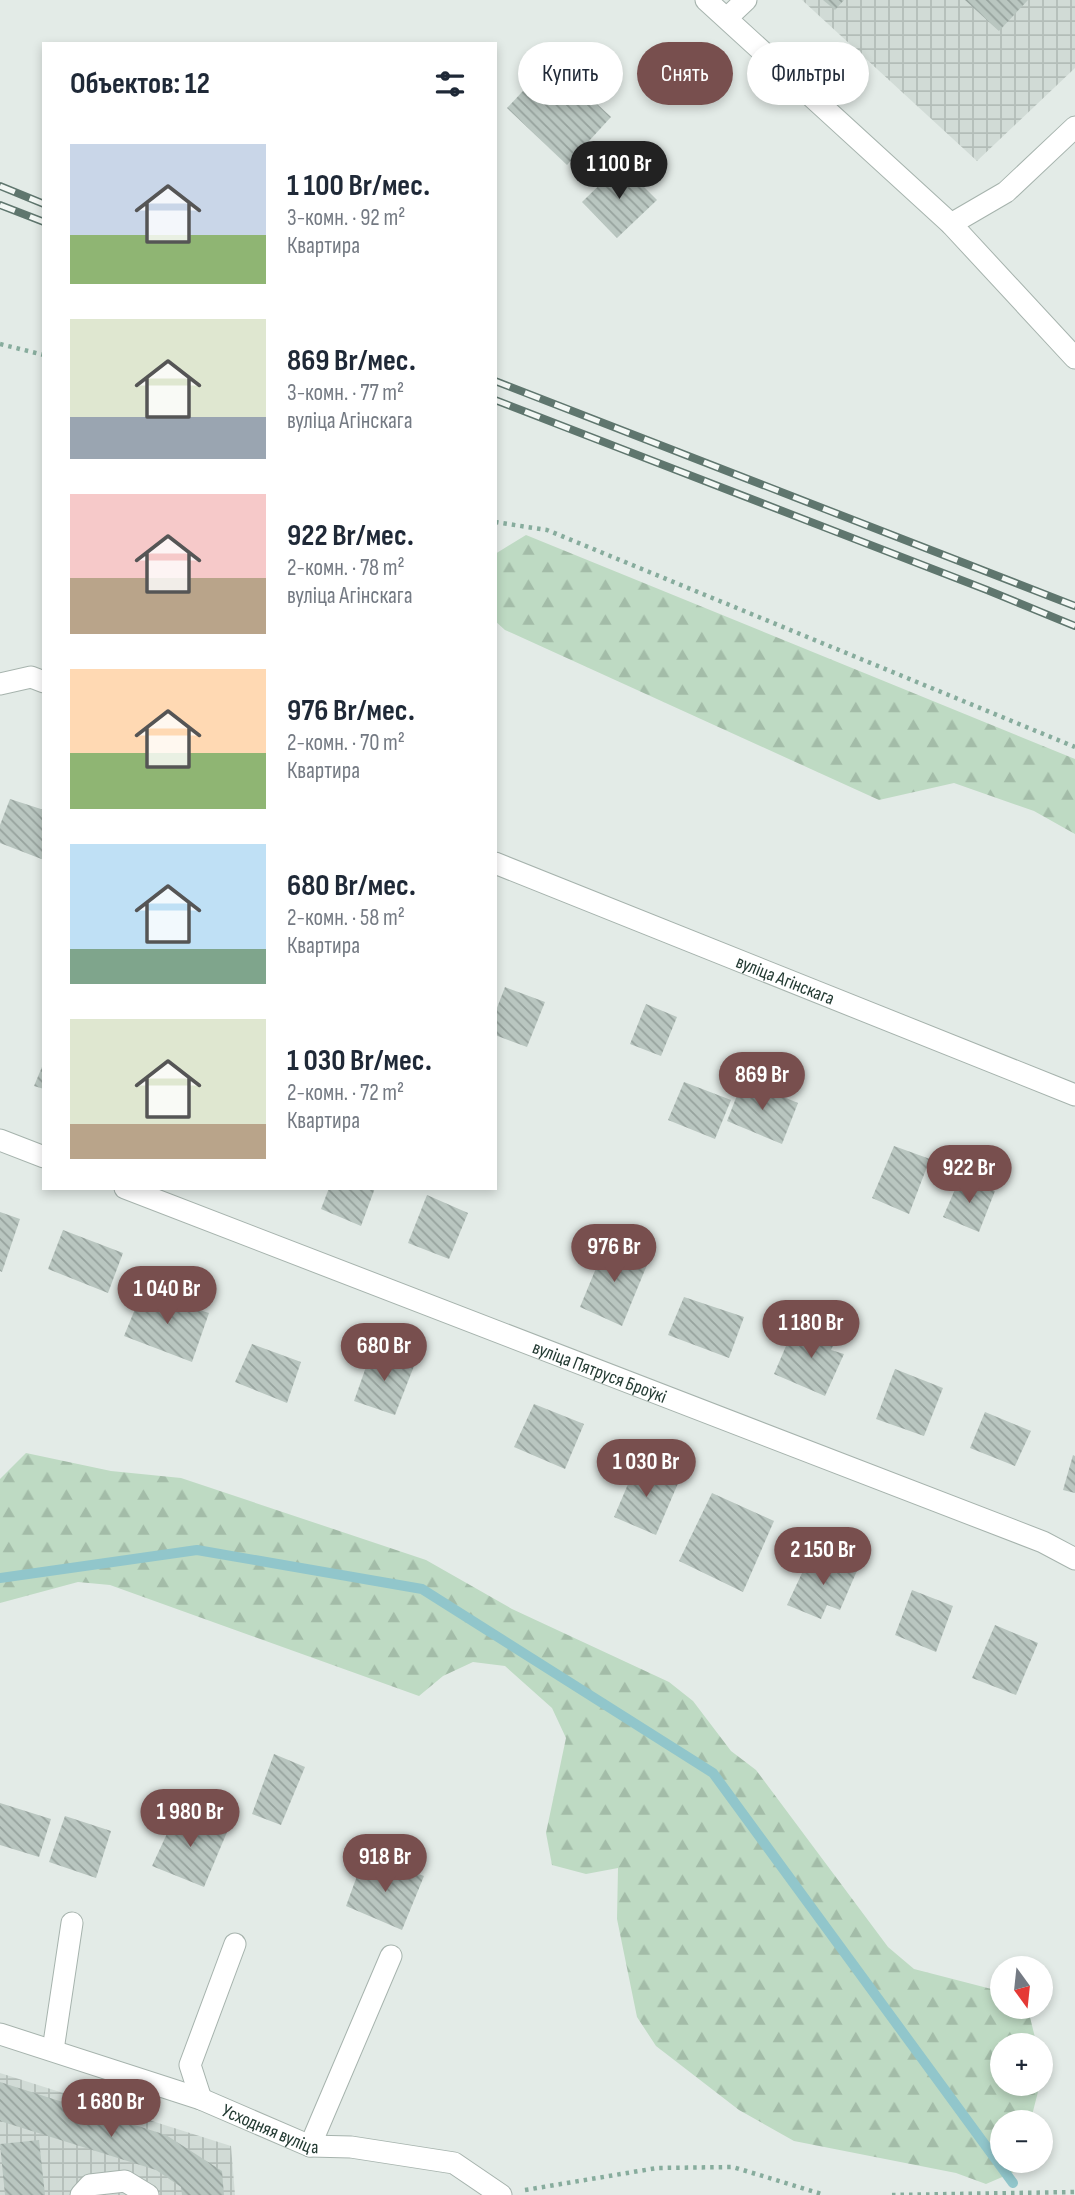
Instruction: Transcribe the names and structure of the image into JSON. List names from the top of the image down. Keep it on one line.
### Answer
{"streets":{"street":["вуліца Агінскага","вуліца Пятруся Броўкі","Усходняя вуліца"]},"north":"bottom","page":{"chip":["Купить","Снять","Фильтры"],"heading":"Объектов: 12","list":[{"name":"1 100 Br/мес.","note":"3-комн. · 92 m² · Квартира"},{"name":"869 Br/мес.","note":"3-комн. · 77 m² · вуліца Агінскага"},{"name":"922 Br/мес.","note":"2-комн. · 78 m² · вуліца Агінскага"},{"name":"976 Br/мес.","note":"2-комн. · 70 m² · Квартира"},{"name":"680 Br/мес.","note":"2-комн. · 58 m² · Квартира"},{"name":"1 030 Br/мес.","note":"2-комн. · 72 m² · Квартира"}],"price":["1 100 Br","869 Br","922 Br","976 Br","1 040 Br","1 180 Br","680 Br","1 030 Br","2 150 Br","1 980 Br","918 Br","1 680 Br"],"map_buttons":["+","−"]}}
